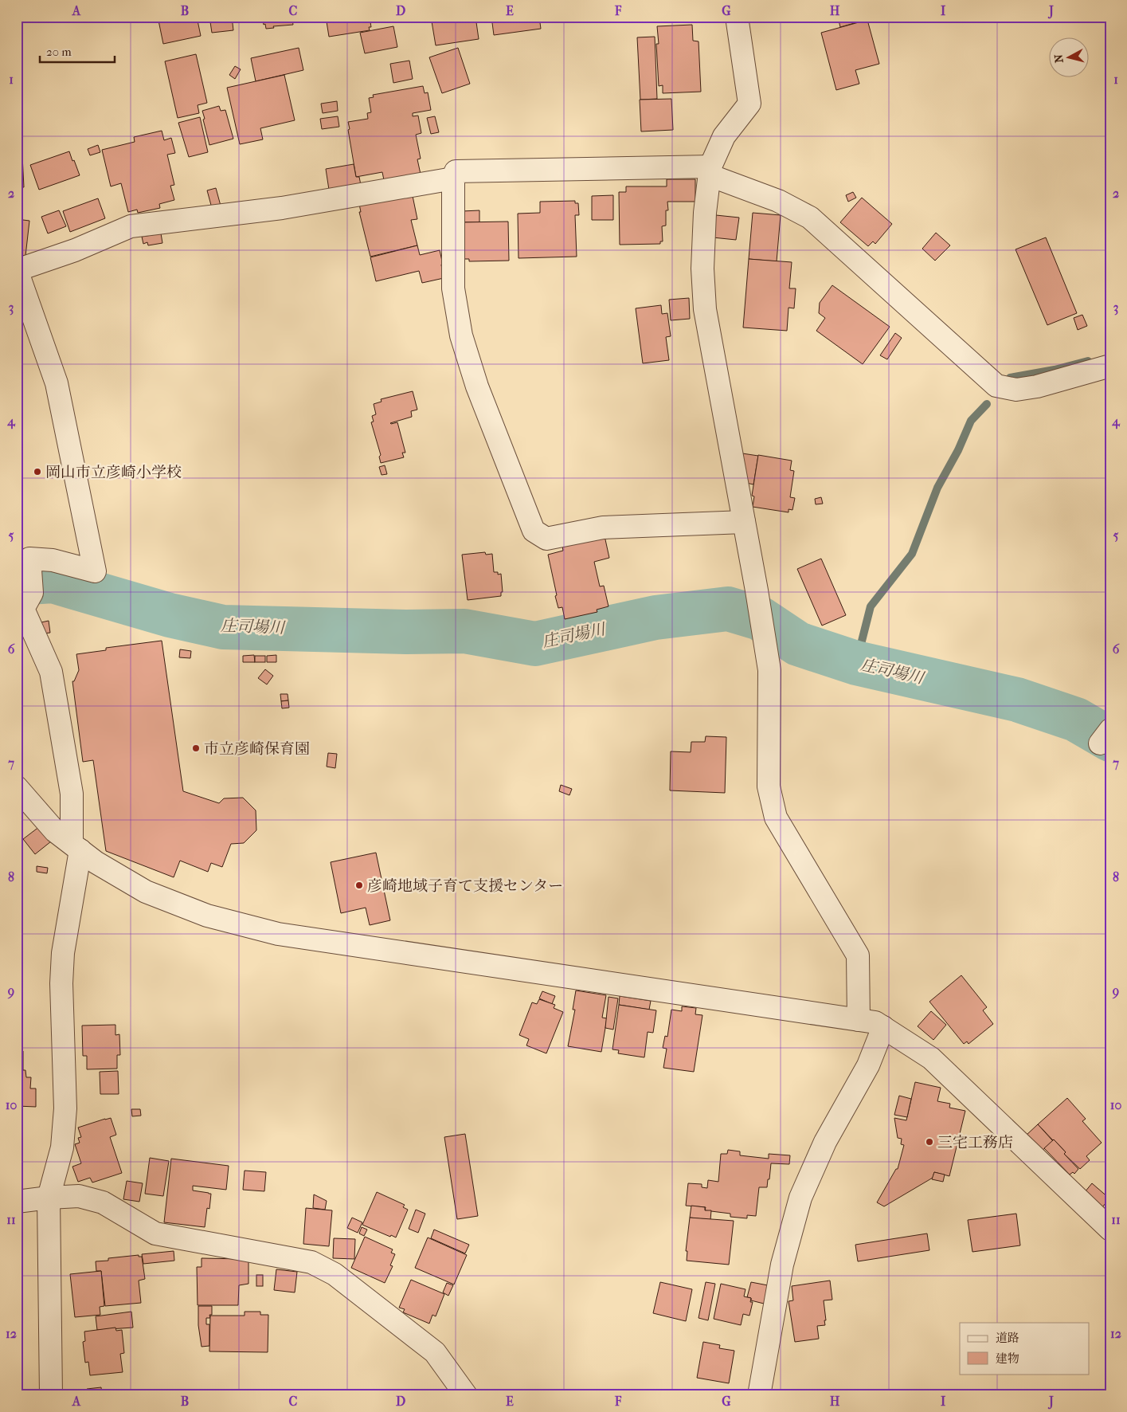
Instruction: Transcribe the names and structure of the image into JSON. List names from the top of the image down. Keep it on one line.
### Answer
{"water":["庄司場川"],"places":["岡山市立彦崎小学校","市立彦崎保育園","彦崎地域子育て支援センター","三宅工務店"],"legend":["道路","建物"],"scale_bar":"20 m","north":"left","grid":{"columns":["A","B","C","D","E","F","G","H","I","J"],"rows":["1","2","3","4","5","6","7","8","9","10","11","12"]}}
